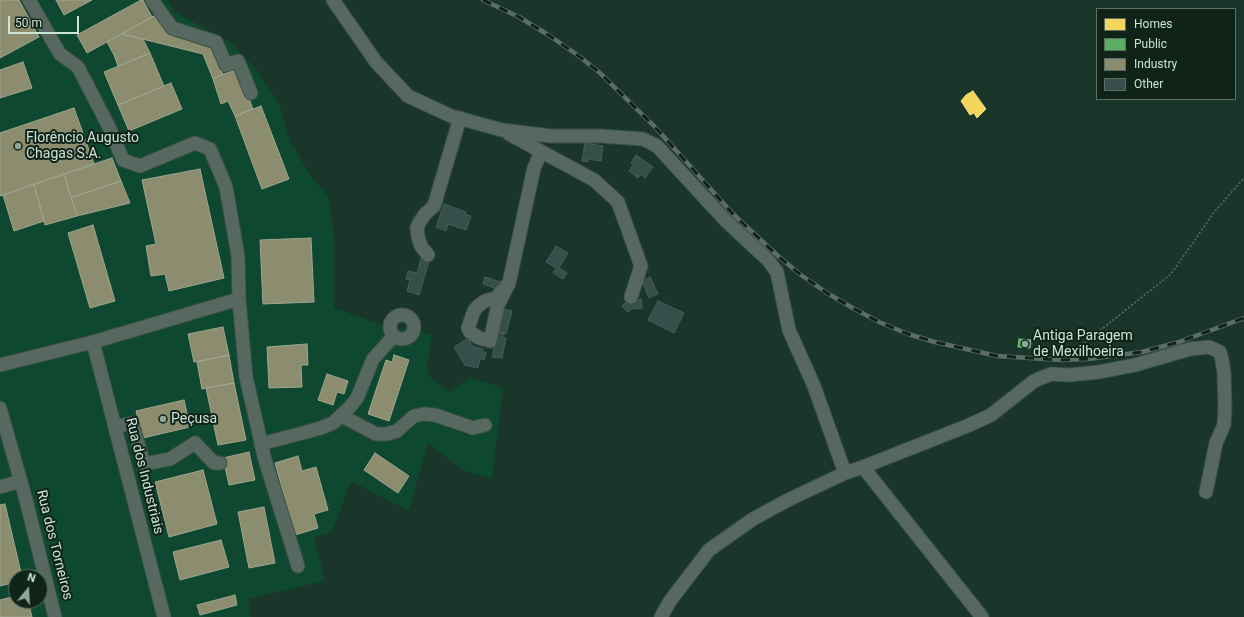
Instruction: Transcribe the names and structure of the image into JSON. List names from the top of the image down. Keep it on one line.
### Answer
{"streets":{"street":["Rua dos Industriais","Rua dos Torneiros"]},"places":["Florêncio Augusto Chagas S.A.","Antiga Paragem de Mexilhoeira","Peçusa"],"legend":["Homes","Public","Industry","Other"],"scale_bar":"50 m","north":"top"}
